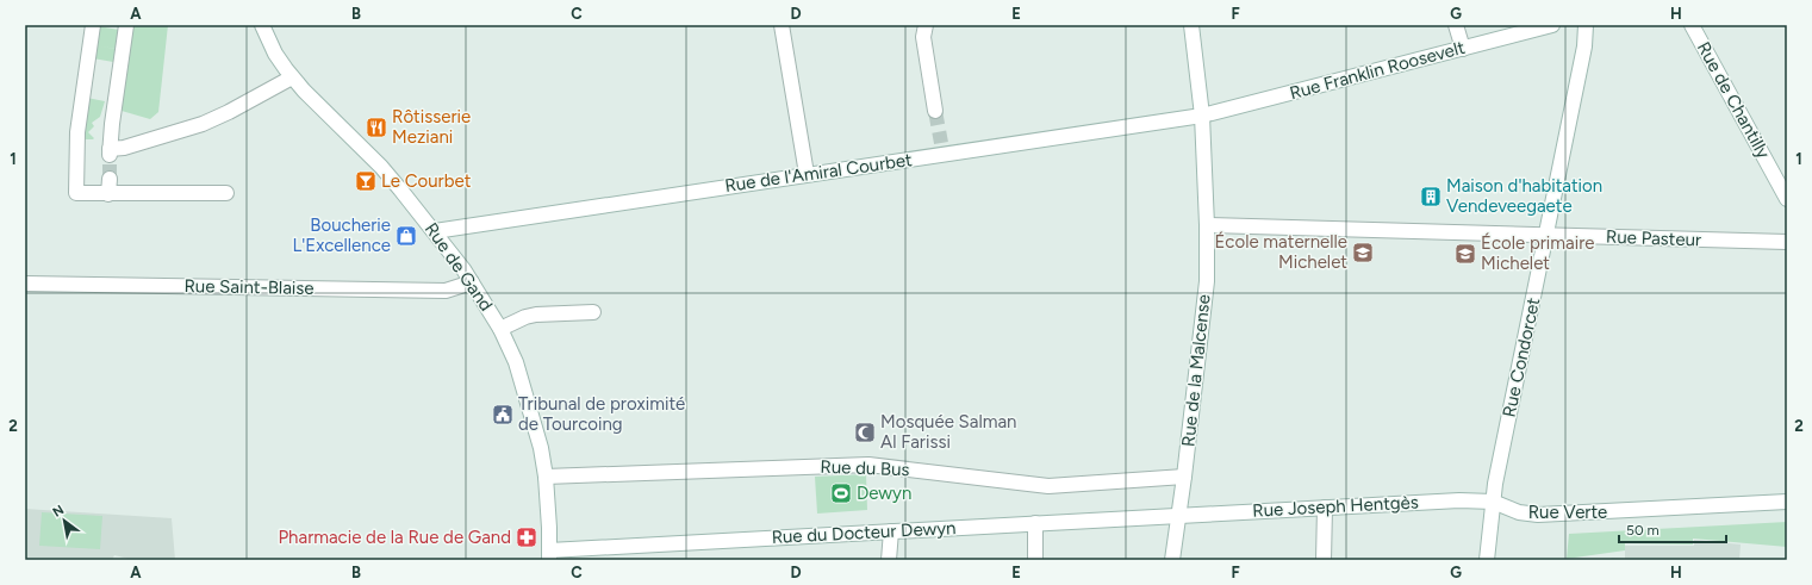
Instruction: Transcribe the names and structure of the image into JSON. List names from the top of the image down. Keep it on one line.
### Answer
{"streets":{"street":["Rue Franklin Roosevelt","Rue de Chantilly","Rue de l'Amiral Courbet","Rue Pasteur","Rue de Gand","Rue Saint-Blaise","Rue Condorcet","Rue de la Malcense","Rue du Bus","Rue Joseph Hentgès","Rue Verte","Rue du Docteur Dewyn"]},"crossings":[["Rue Franklin Roosevelt","Rue de l'Amiral Courbet"],["Rue Franklin Roosevelt","Rue de la Malcense"],["Rue de l'Amiral Courbet","Rue de Gand"],["Rue de l'Amiral Courbet","Rue de la Malcense"],["Rue Pasteur","Rue Condorcet"],["Rue Pasteur","Rue de la Malcense"],["Rue de Gand","Rue Saint-Blaise"],["Rue de Gand","Rue du Bus"],["Rue de Gand","Rue du Docteur Dewyn"],["Rue Condorcet","Rue Joseph Hentgès"],["Rue Condorcet","Rue Verte"],["Rue de la Malcense","Rue du Bus"],["Rue de la Malcense","Rue Joseph Hentgès"],["Rue de la Malcense","Rue du Docteur Dewyn"],["Rue Joseph Hentgès","Rue Verte"],["Rue Joseph Hentgès","Rue du Docteur Dewyn"]],"places":{"restaurant":["Rôtisserie Meziani"],"bar":["Le Courbet"],"building":["Maison d'habitation Vendeveegaete"],"shop":["Boucherie L'Excellence"],"school or university":["École maternelle Michelet","École primaire Michelet"],"public building":["Tribunal de proximité de Tourcoing"],"mosque":["Mosquée Salman Al Farissi"],"sports":["Dewyn"],"pharmacy":["Pharmacie de la Rue de Gand"]},"scale_bar":"50 m","north":"top left","grid":{"columns":["A","B","C","D","E","F","G","H"],"rows":["1","2"]}}
